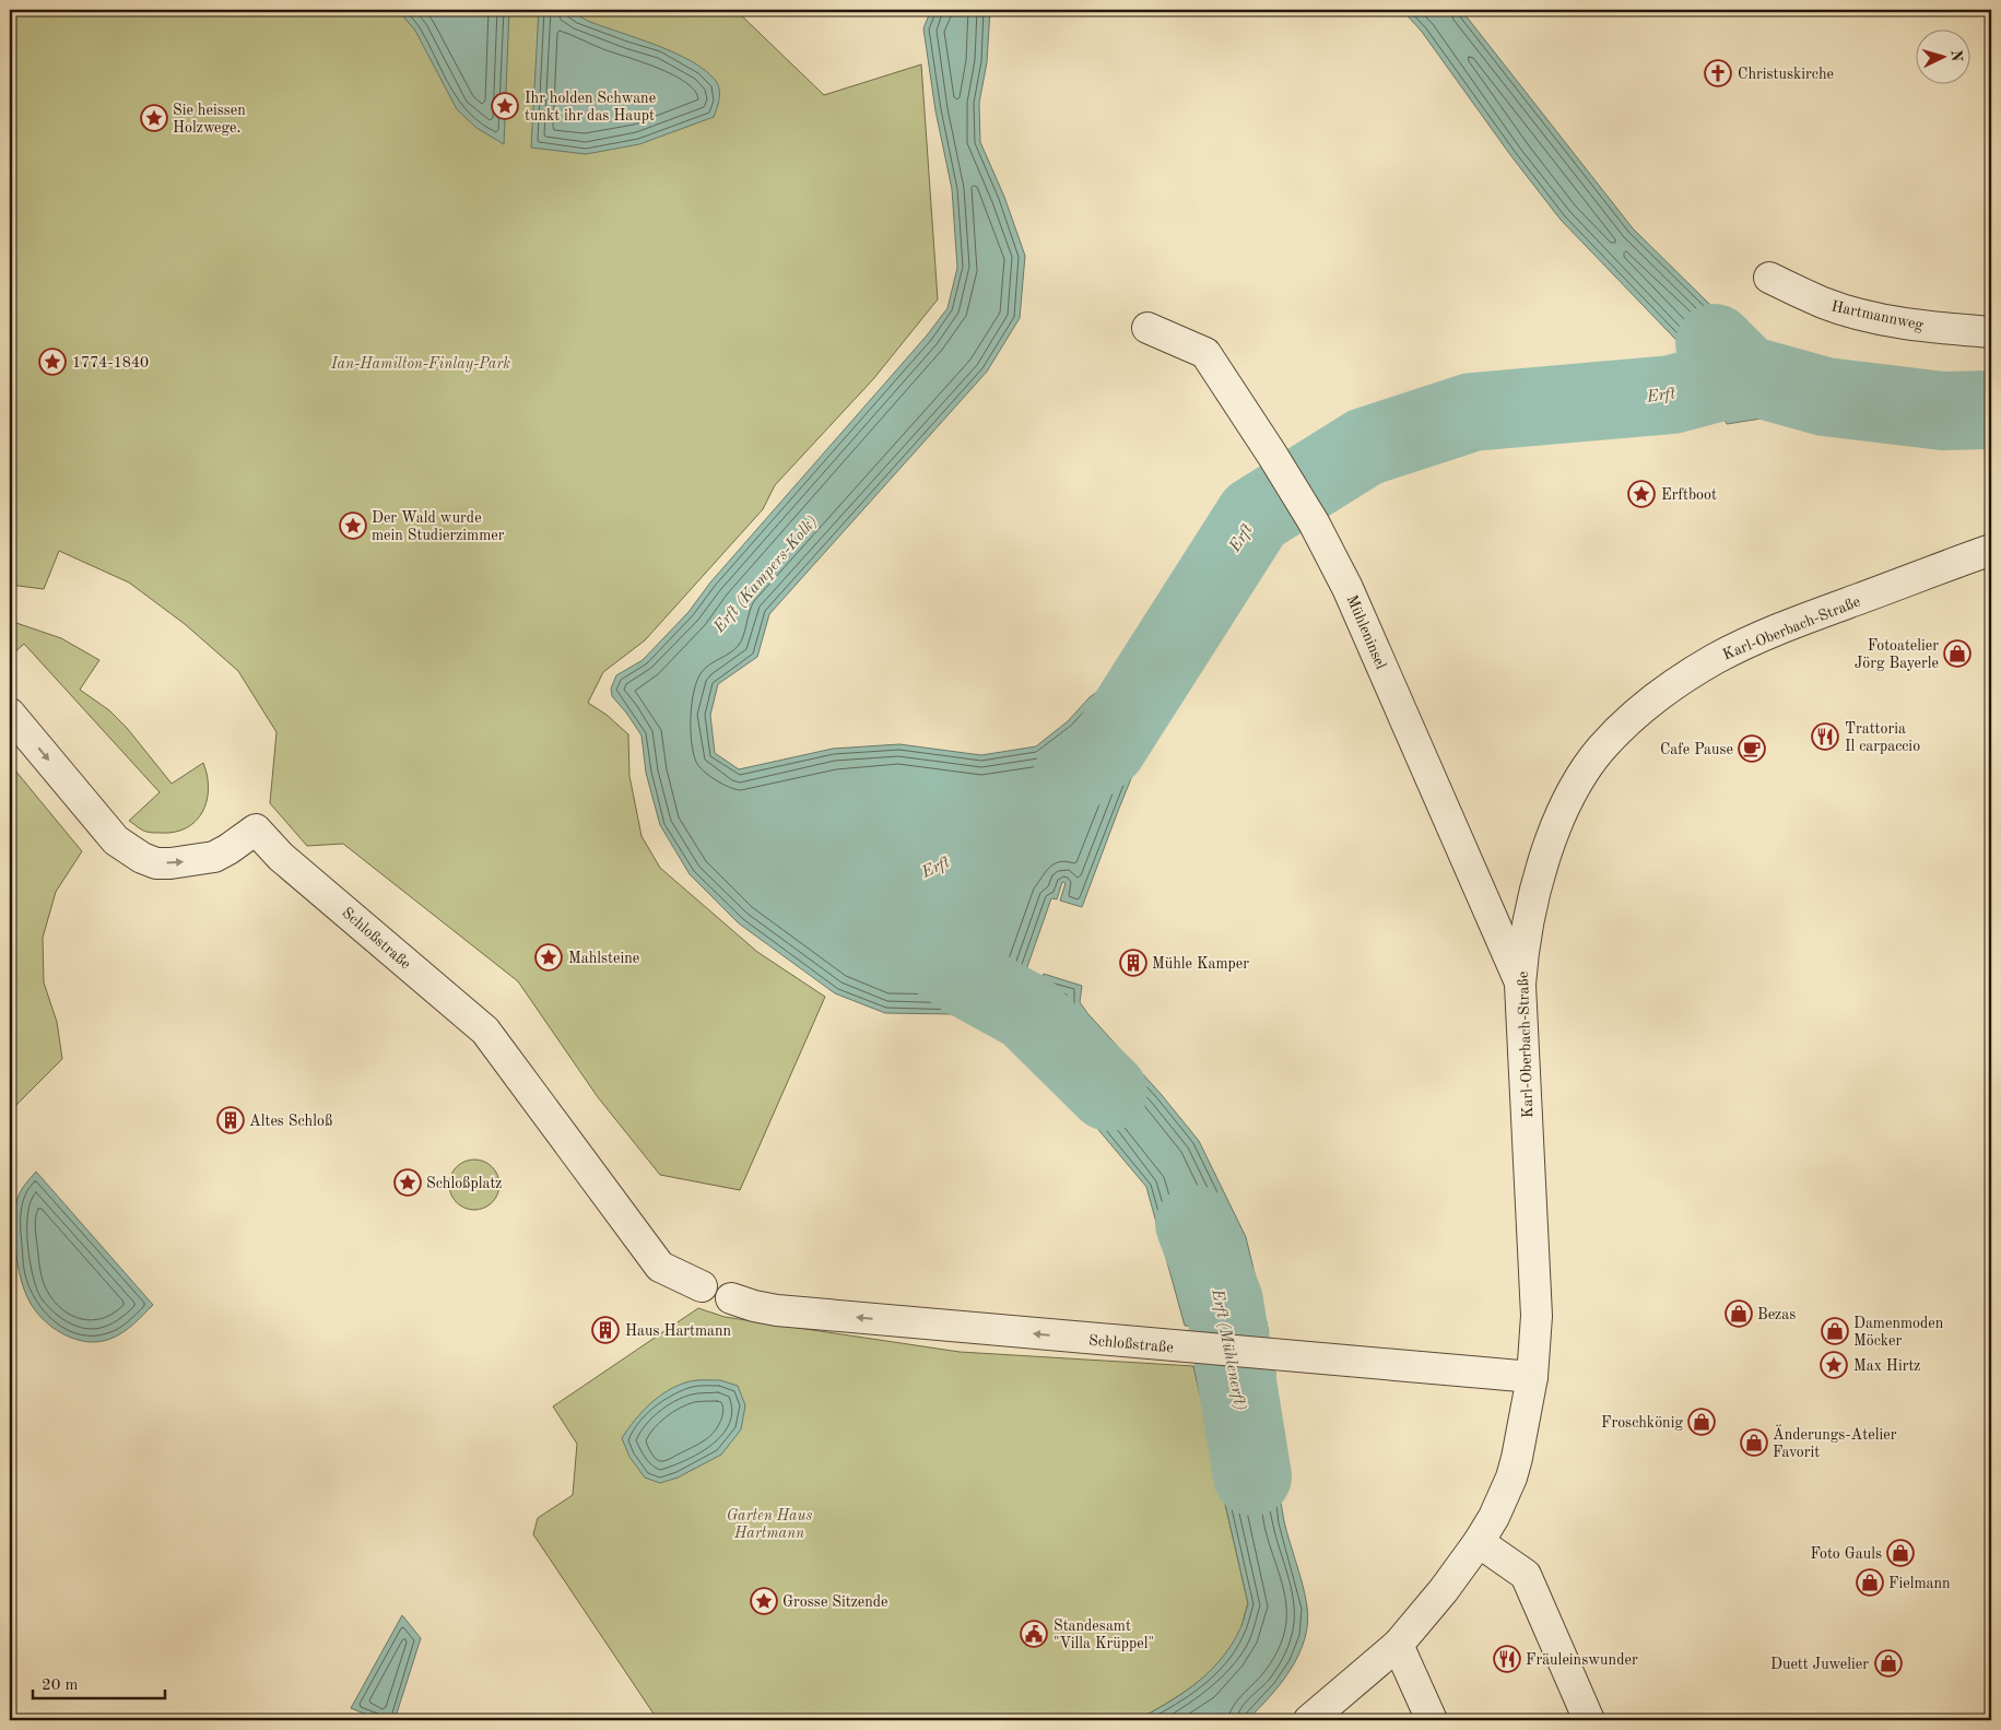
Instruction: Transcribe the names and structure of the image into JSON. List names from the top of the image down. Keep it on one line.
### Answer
{"streets":{"street":["Hartmannweg","Karl-Oberbach-Straße","Mühleninsel","Schloßstraße"]},"crossings":[["Karl-Oberbach-Straße","Mühleninsel"],["Karl-Oberbach-Straße","Schloßstraße"]],"water":["Erft","Erft (Kampers-Kolk)","Erft (Mühlenerft)"],"parks":["Ian-Hamilton-Finlay-Park","Garten Haus Hartmann"],"places":{"church":["Christuskirche"],"place":["Ihr holden Schwane tunkt ihr das Haupt","Sie heissen Holzwege.","1774-1840","Erftboot","Der Wald wurde mein Studierzimmer","Mahlsteine","Schloßplatz","Max Hirtz","Grosse Sitzende"],"shop":["Fotoatelier Jörg Bayerle","Bezas","Damenmoden Möcker","Froschkönig","Änderungs-Atelier Favorit","Foto Gauls","Fielmann","Duett Juwelier"],"restaurant":["Trattoria Il carpaccio","Fräuleinswunder"],"cafe":["Cafe Pause"],"building":["Mühle Kamper","Altes Schloß","Haus Hartmann"],"public building":["Standesamt \"Villa Krüppel\""]},"scale_bar":"20 m","north":"right"}
